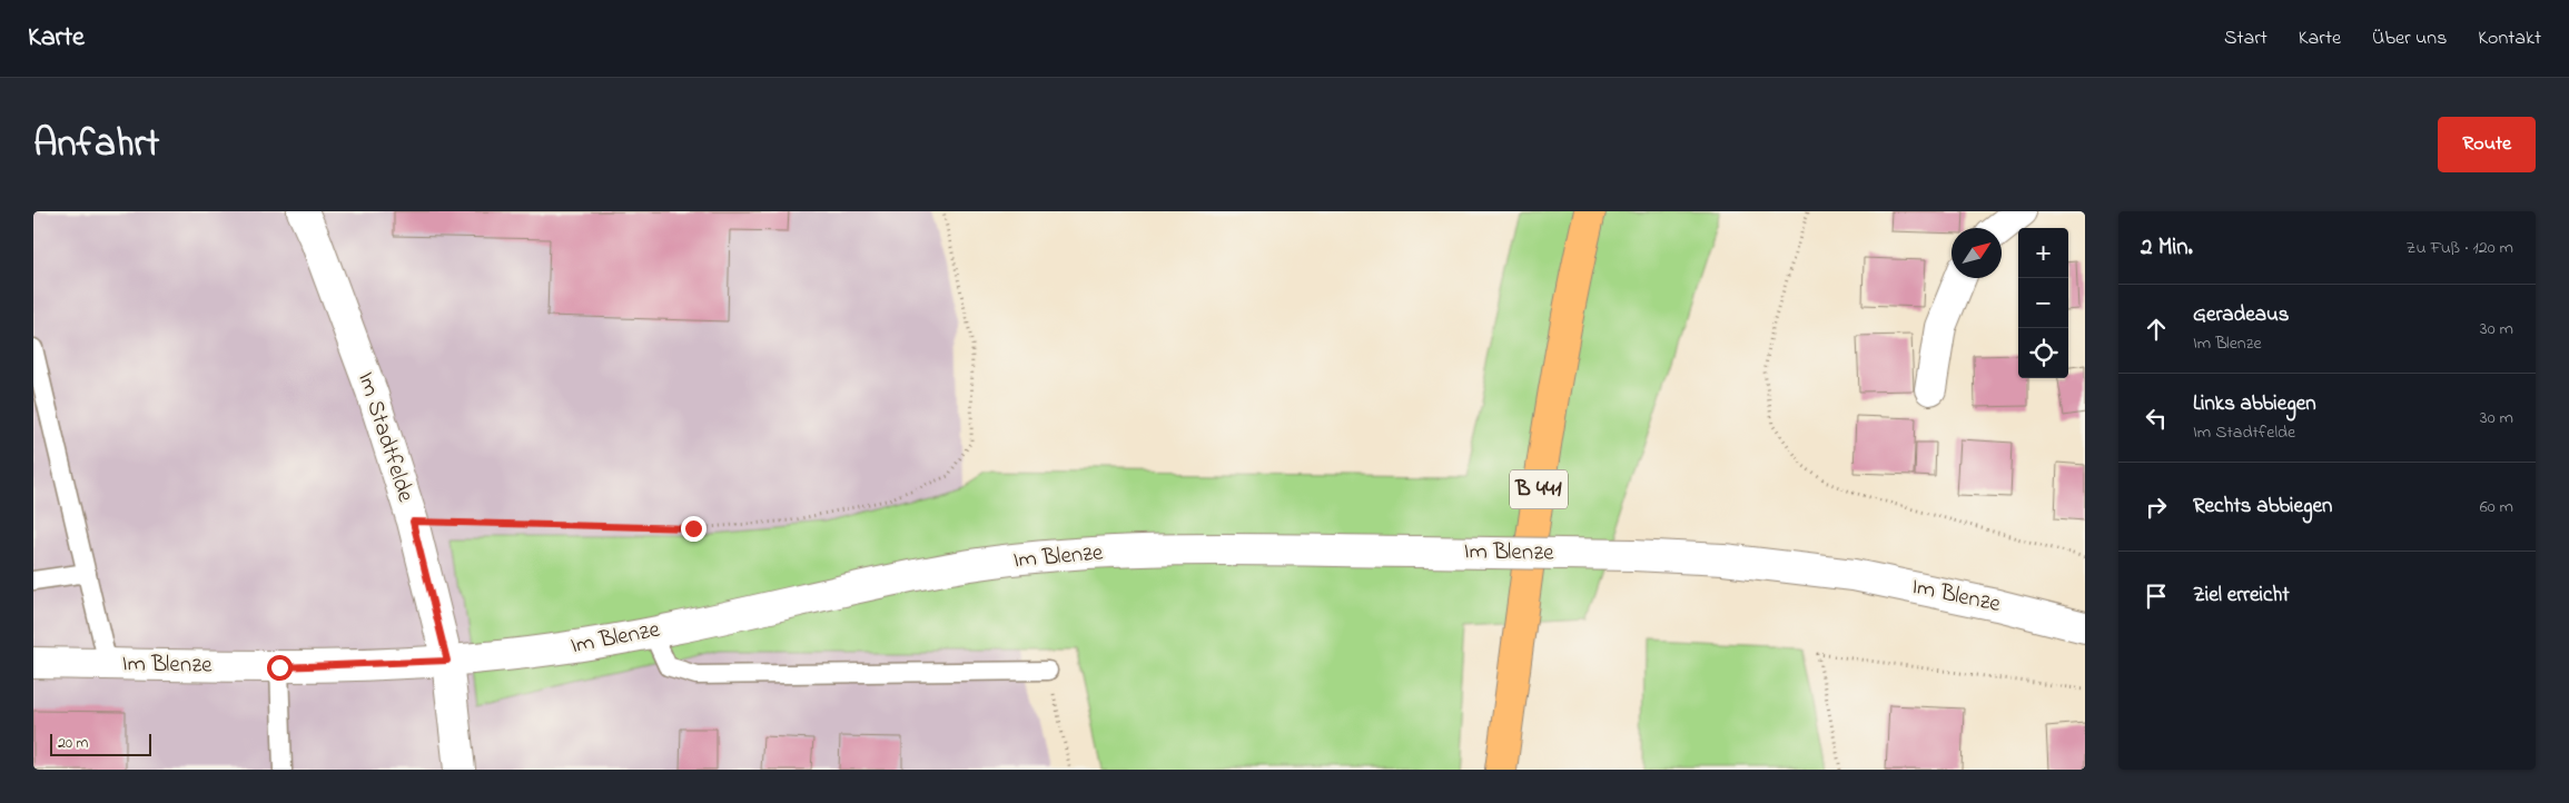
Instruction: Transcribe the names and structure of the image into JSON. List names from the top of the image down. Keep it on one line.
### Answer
{"streets":{"main road":["B 441"],"street":["Im Stadtfelde","Im Blenze"]},"crossings":[["Im Stadtfelde","Im Blenze"]],"scale_bar":"20 m","north":"top right","page":{"header":"Karte","nav":["Start","Karte","Über uns","Kontakt"],"title":"Anfahrt","buttons":"Route","heading":["2 Min.","Zu Fuß · 120 m"],"map_buttons":["+","−"],"list":[["Geradeaus","Im Blenze","30 m"],["Links abbiegen","Im Stadtfelde","30 m"],["Rechts abbiegen","60 m"],"Ziel erreicht"],"scale":"20 m"}}
